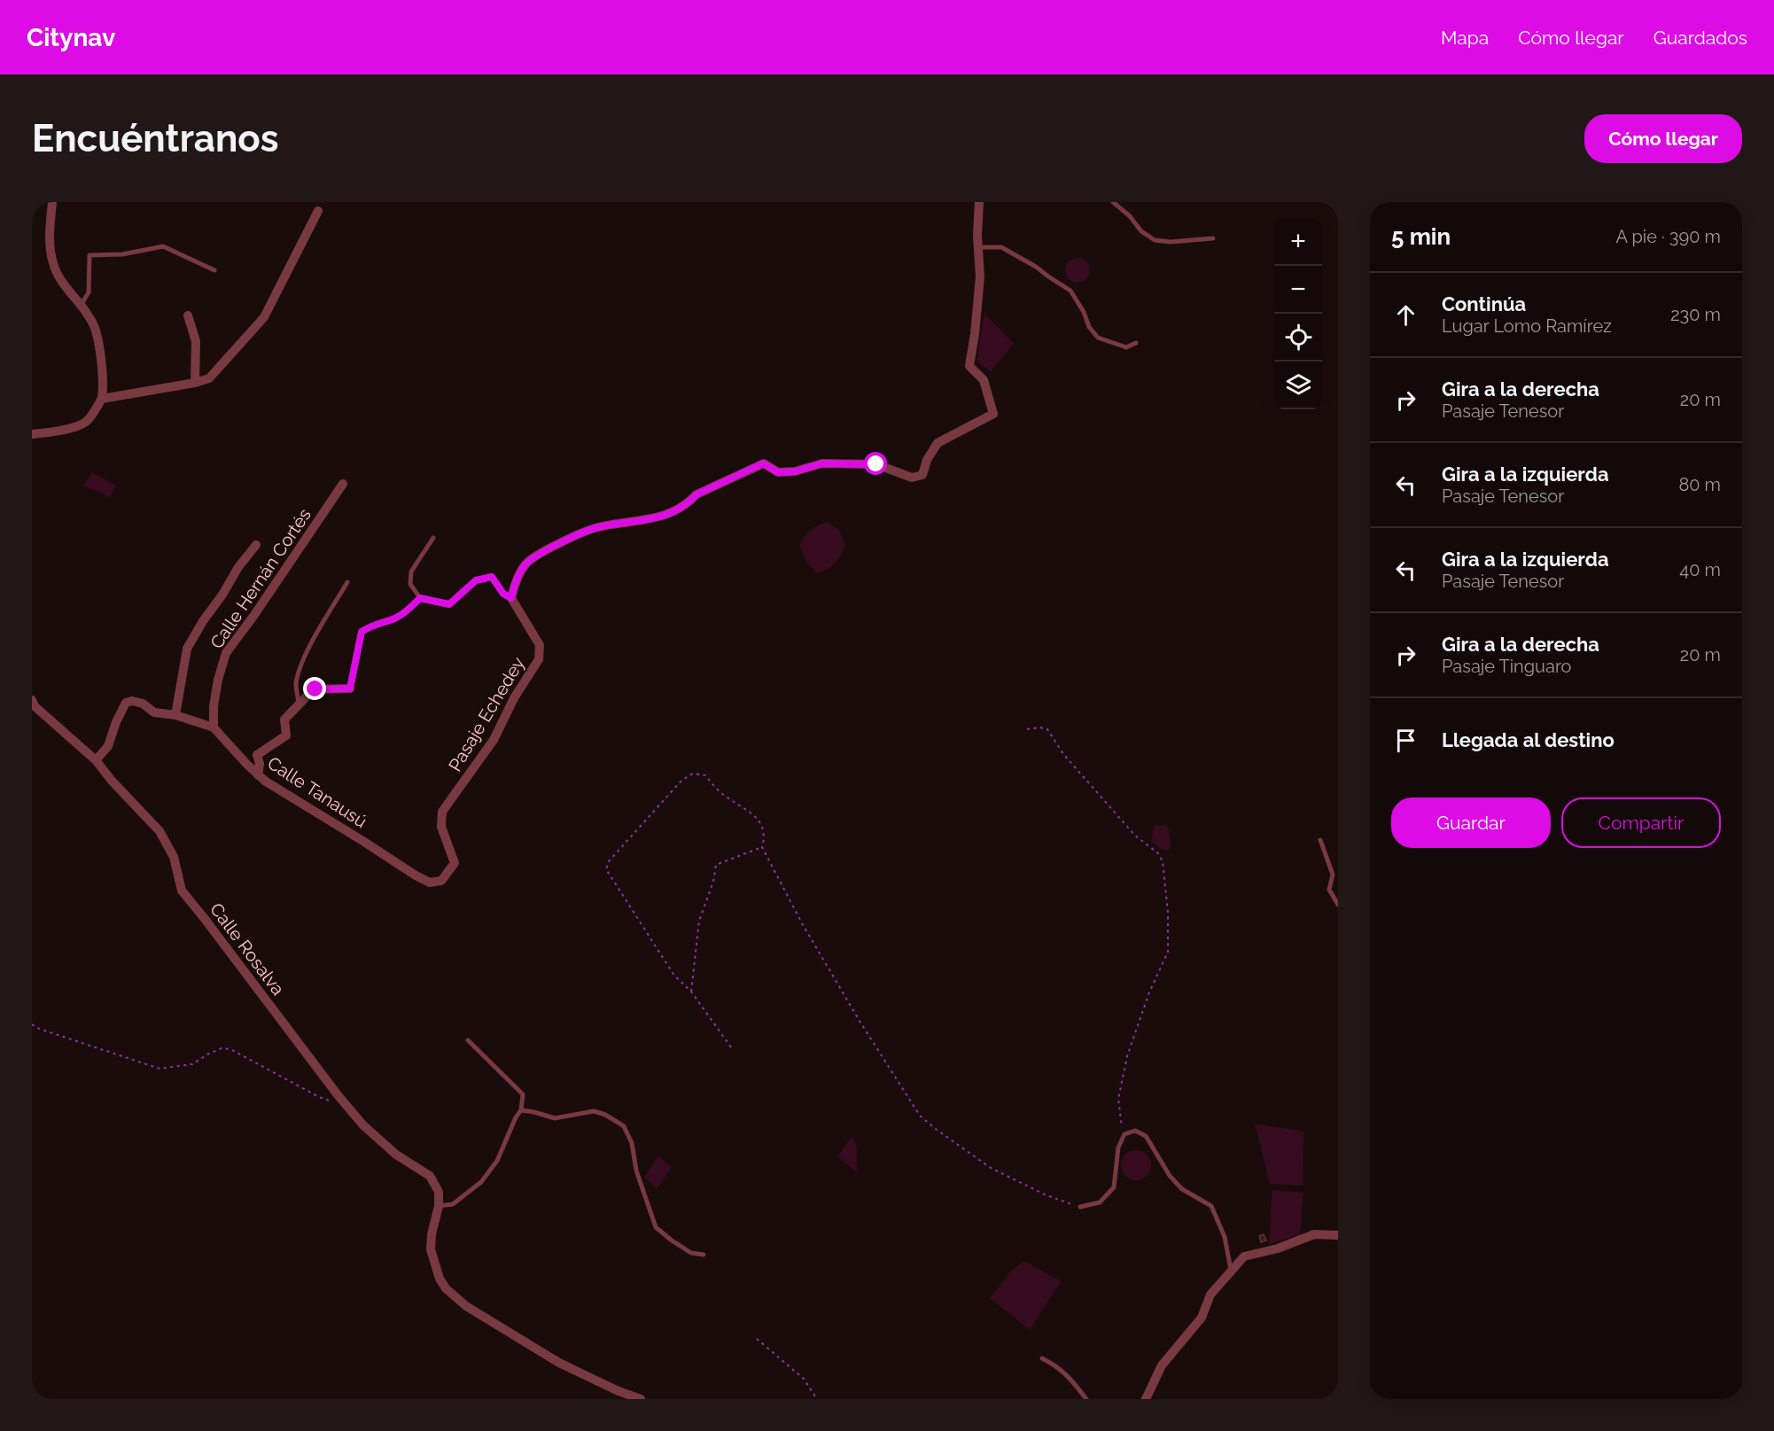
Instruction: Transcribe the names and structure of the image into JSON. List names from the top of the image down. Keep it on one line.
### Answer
{"streets":{"street":["Calle Hernán Cortés","Pasaje Echedey","Calle Tanausú","Calle Rosalva"]},"crossings":[["Calle Hernán Cortés","Calle Tanausú"],["Pasaje Echedey","Calle Tanausú"],["Calle Tanausú","Calle Rosalva"]],"page":{"header":"Citynav","nav":["Mapa","Cómo llegar","Guardados"],"buttons":["Cómo llegar",["Guardar","Compartir"]],"title":"Encuéntranos","heading":["5 min","A pie · 390 m"],"map_buttons":["+","−"],"list":[["Continúa","Lugar Lomo Ramírez","230 m"],["Gira a la derecha","Pasaje Tenesor","20 m"],["Gira a la izquierda","Pasaje Tenesor","80 m"],["Gira a la izquierda","Pasaje Tenesor","40 m"],["Gira a la derecha","Pasaje Tinguaro","20 m"],"Llegada al destino"]}}
